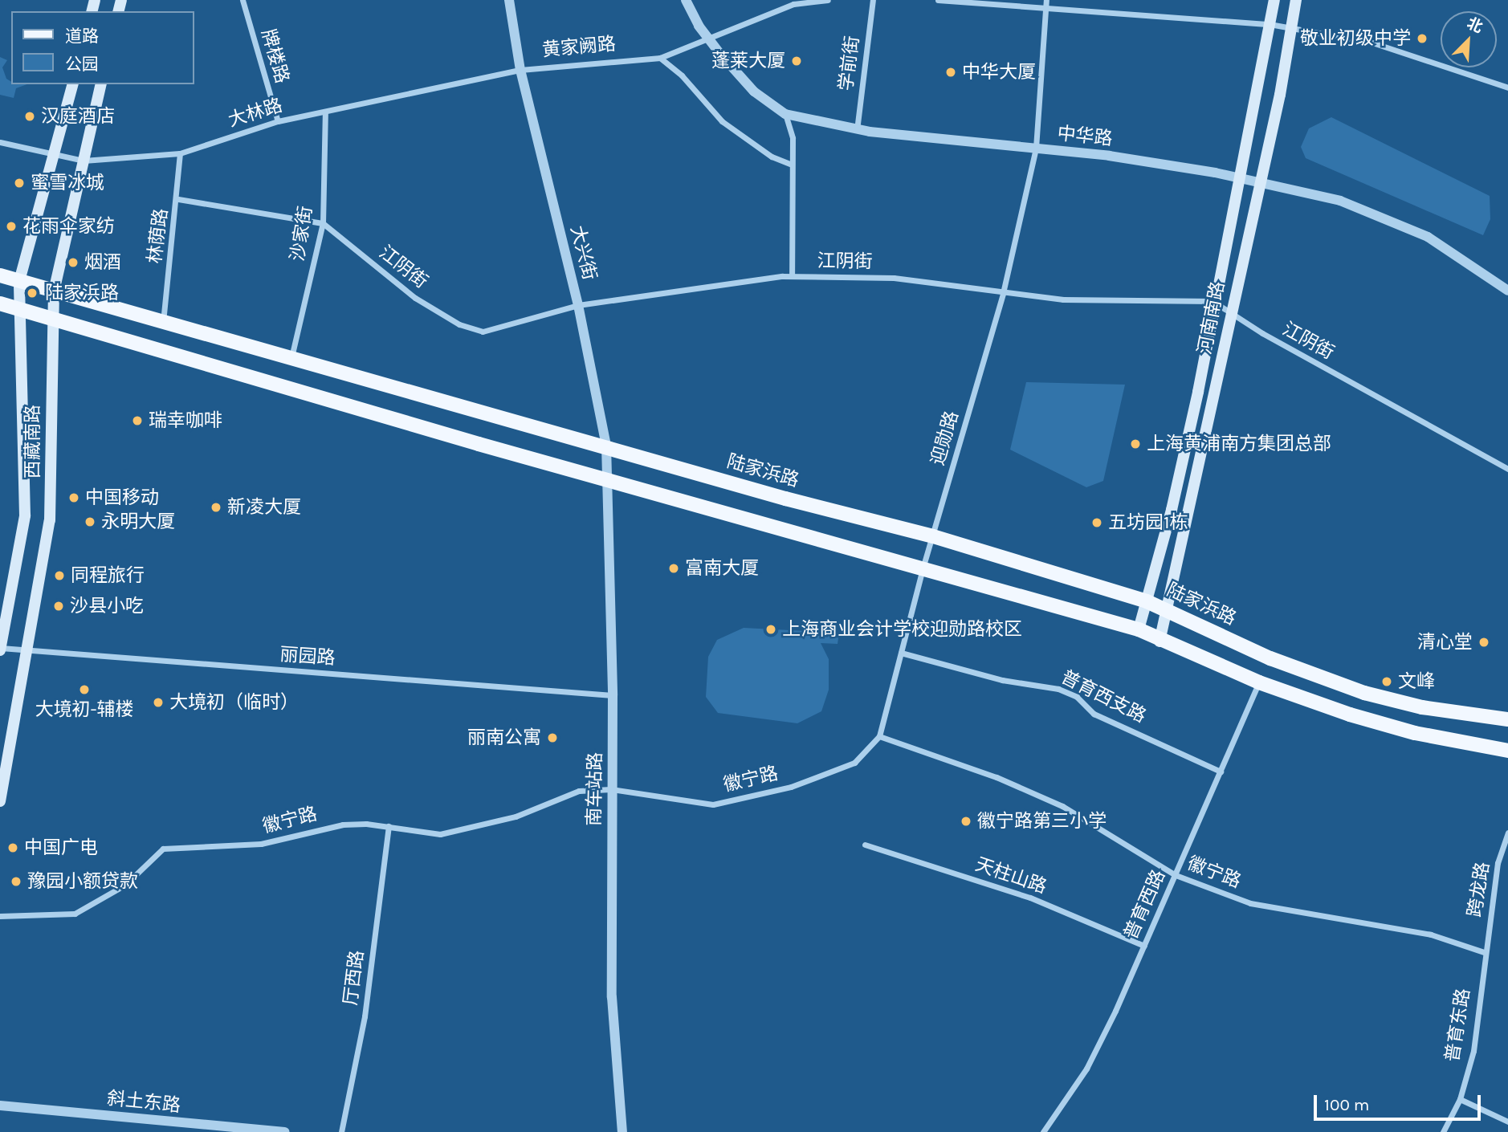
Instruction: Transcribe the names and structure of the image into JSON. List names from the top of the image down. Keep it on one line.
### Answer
{"streets":{"main road":["河南南路","西藏南路","陆家浜路"],"street":["黄家阙路","牌楼路","学前街","大林路","中华路","沙家街","林荫路","大兴街","江阴街","迎勋路","丽园路","普育西支路","徽宁路","南车站路","天柱山路","跨龙路","普育西路","厅西路","普育东路","斜土东路"]},"crossings":[["黄家阙路","大林路"],["黄家阙路","中华路"],["黄家阙路","大兴街"],["牌楼路","大林路"],["学前街","中华路"],["大林路","沙家街"],["大林路","林荫路"],["大林路","大兴街"],["大林路","西藏南路"],["中华路","河南南路"],["中华路","迎勋路"],["沙家街","江阴街"],["沙家街","陆家浜路"],["林荫路","江阴街"],["林荫路","陆家浜路"],["大兴街","江阴街"],["大兴街","陆家浜路"],["大兴街","南车站路"],["江阴街","河南南路"],["江阴街","迎勋路"],["河南南路","陆家浜路"],["迎勋路","陆家浜路"],["迎勋路","普育西支路"],["迎勋路","徽宁路"],["西藏南路","陆家浜路"],["西藏南路","丽园路"],["陆家浜路","南车站路"],["丽园路","南车站路"],["普育西支路","普育西路"],["徽宁路","南车站路"],["徽宁路","跨龙路"],["徽宁路","普育西路"],["徽宁路","厅西路"],["徽宁路","普育东路"],["天柱山路","普育西路"],["跨龙路","普育东路"]],"places":["敬业初级中学","蓬莱大厦","中华大厦","汉庭酒店","蜜雪冰城","花雨伞家纺","烟酒","陆家浜路","瑞幸咖啡","上海黄浦南方集团总部","中国移动","新凌大厦","永明大厦","五坊园1栋","富南大厦","同程旅行","沙县小吃","上海商业会计学校迎勋路校区","清心堂","文峰","大境初-辅楼","大境初（临时）","丽南公寓","徽宁路第三小学","中国广电","豫园小额贷款"],"legend":["道路","公园"],"scale_bar":"100 m","north":"top right"}
